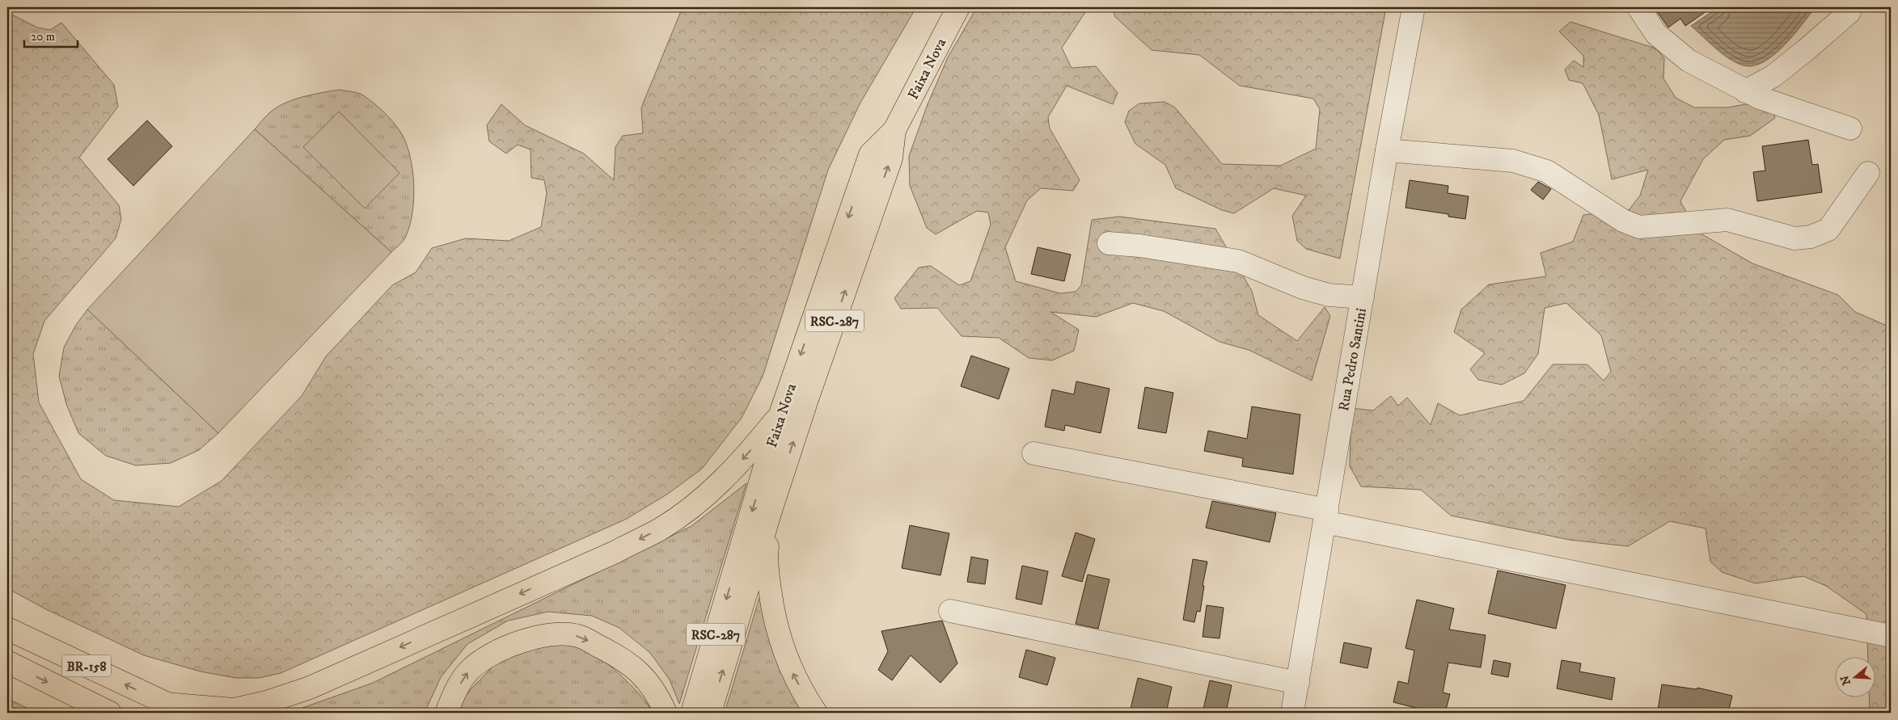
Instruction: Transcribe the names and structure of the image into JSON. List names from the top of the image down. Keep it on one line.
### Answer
{"streets":{"highway":["Faixa Nova","RSC-287","BR-158"],"street":["Rua Pedro Santini"]},"scale_bar":"20 m","north":"left"}
